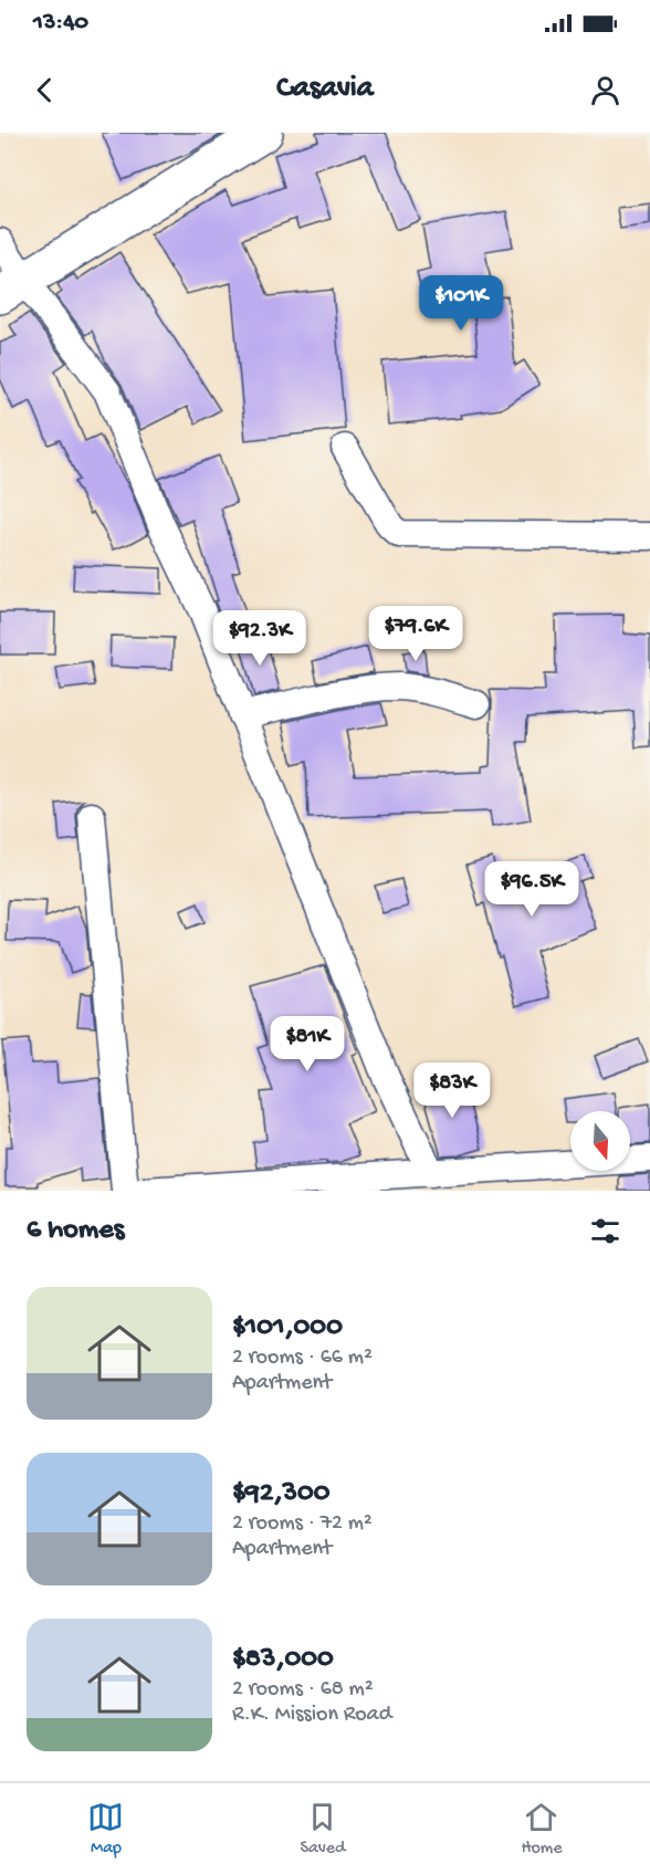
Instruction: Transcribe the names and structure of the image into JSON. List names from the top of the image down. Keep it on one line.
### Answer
{"north":"bottom","page":{"status":"13:40","header":"Casavia","price":["$101K","$79.6K","$92.3K","$96.5K","$81K","$83K"],"heading":"6 homes","list":[{"name":"$101,000","note":"2 rooms · 66 m² · Apartment"},{"name":"$92,300","note":"2 rooms · 72 m² · Apartment"},{"name":"$83,000","note":"2 rooms · 68 m² · R.K. Mission Road"}],"tabs":["Map","Saved","Home"]}}
